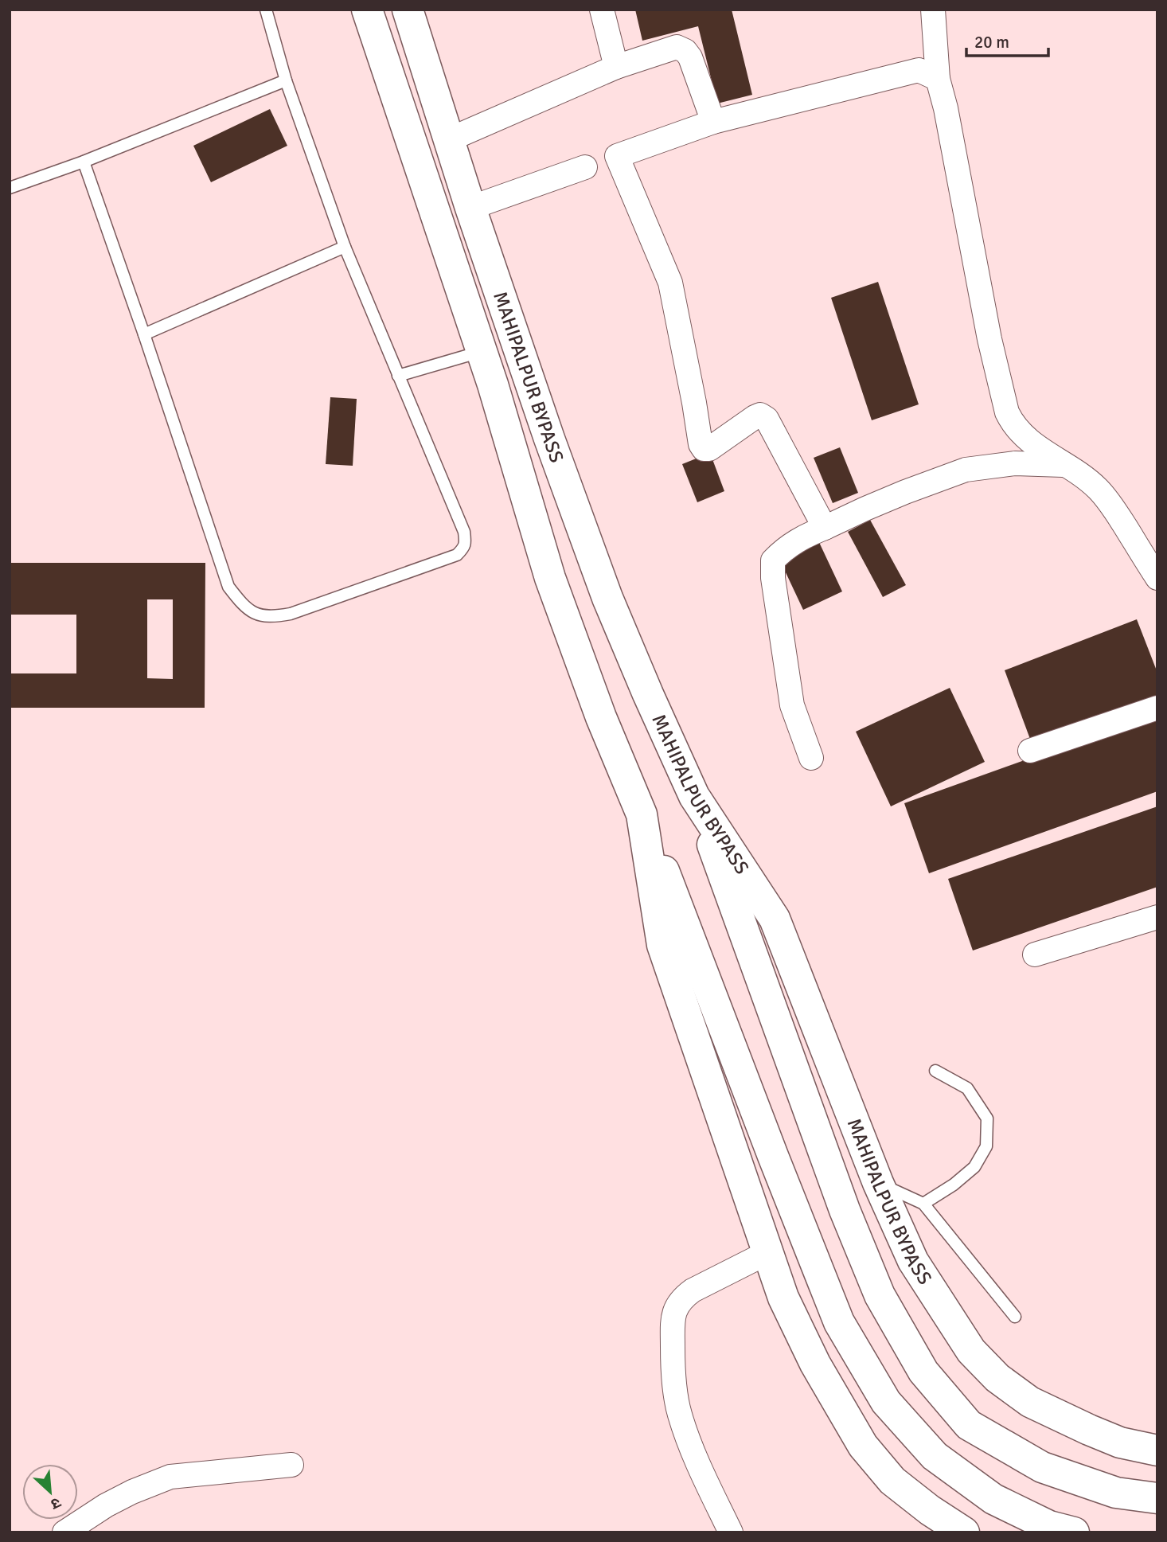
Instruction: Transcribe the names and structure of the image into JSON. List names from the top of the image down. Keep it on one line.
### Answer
{"streets":{"street":["MAHIPALPUR BYPASS"]},"scale_bar":"20 m","north":"bottom right"}
